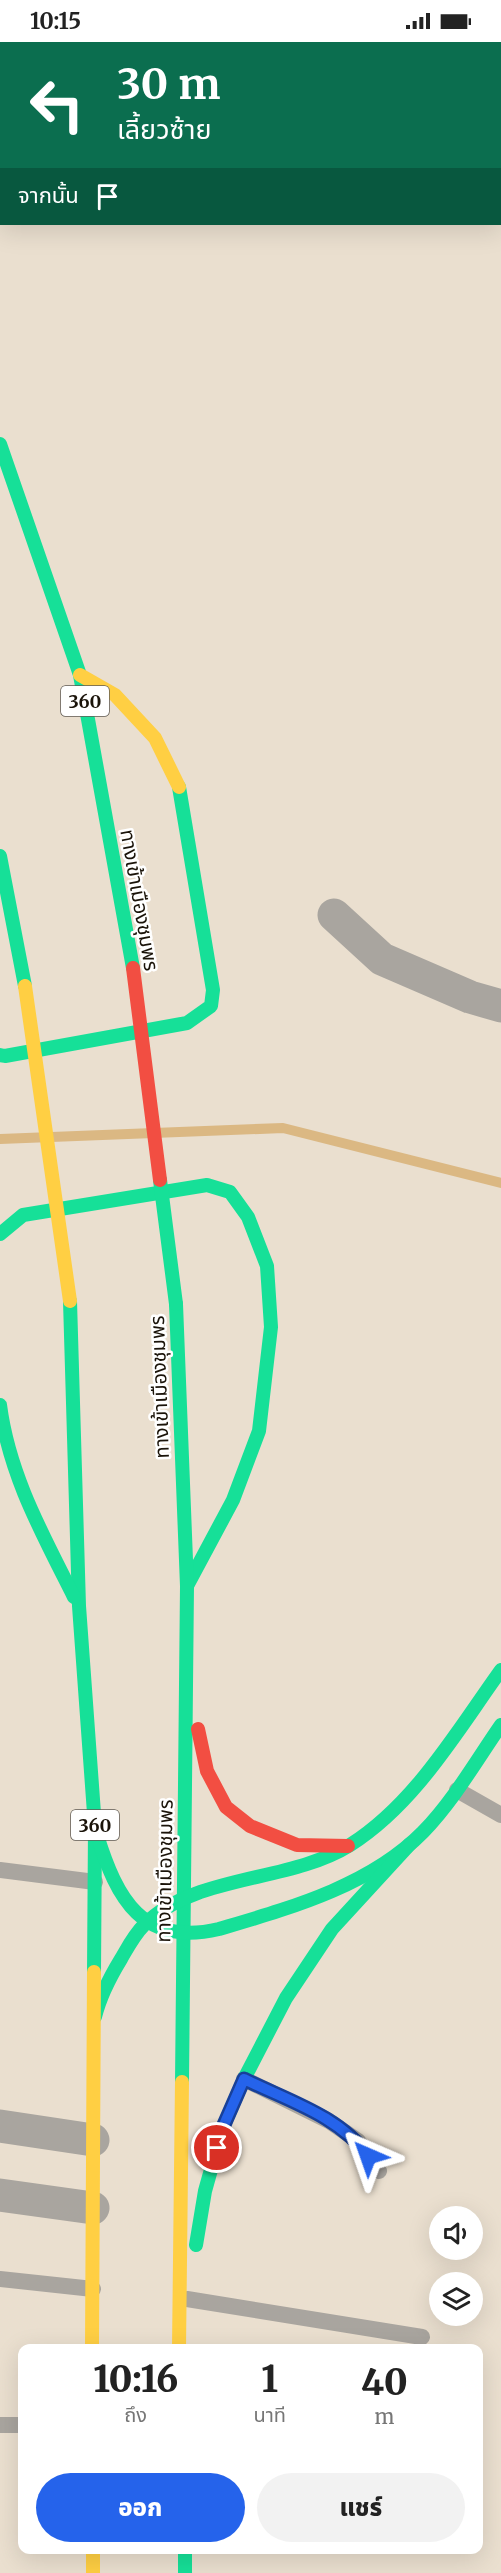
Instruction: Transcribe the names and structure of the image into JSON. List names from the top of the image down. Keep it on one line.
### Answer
{"streets":{"main road":["360","ทางเข้าเมืองชุมพร"]},"page":{"status":"10:15","turn":["30 m","เลี้ยวซ้าย"],"then":"จากนั้น","eta":["10:16","ถึง","1","นาที","40","m"],"buttons":["ออก","แชร์"]}}
